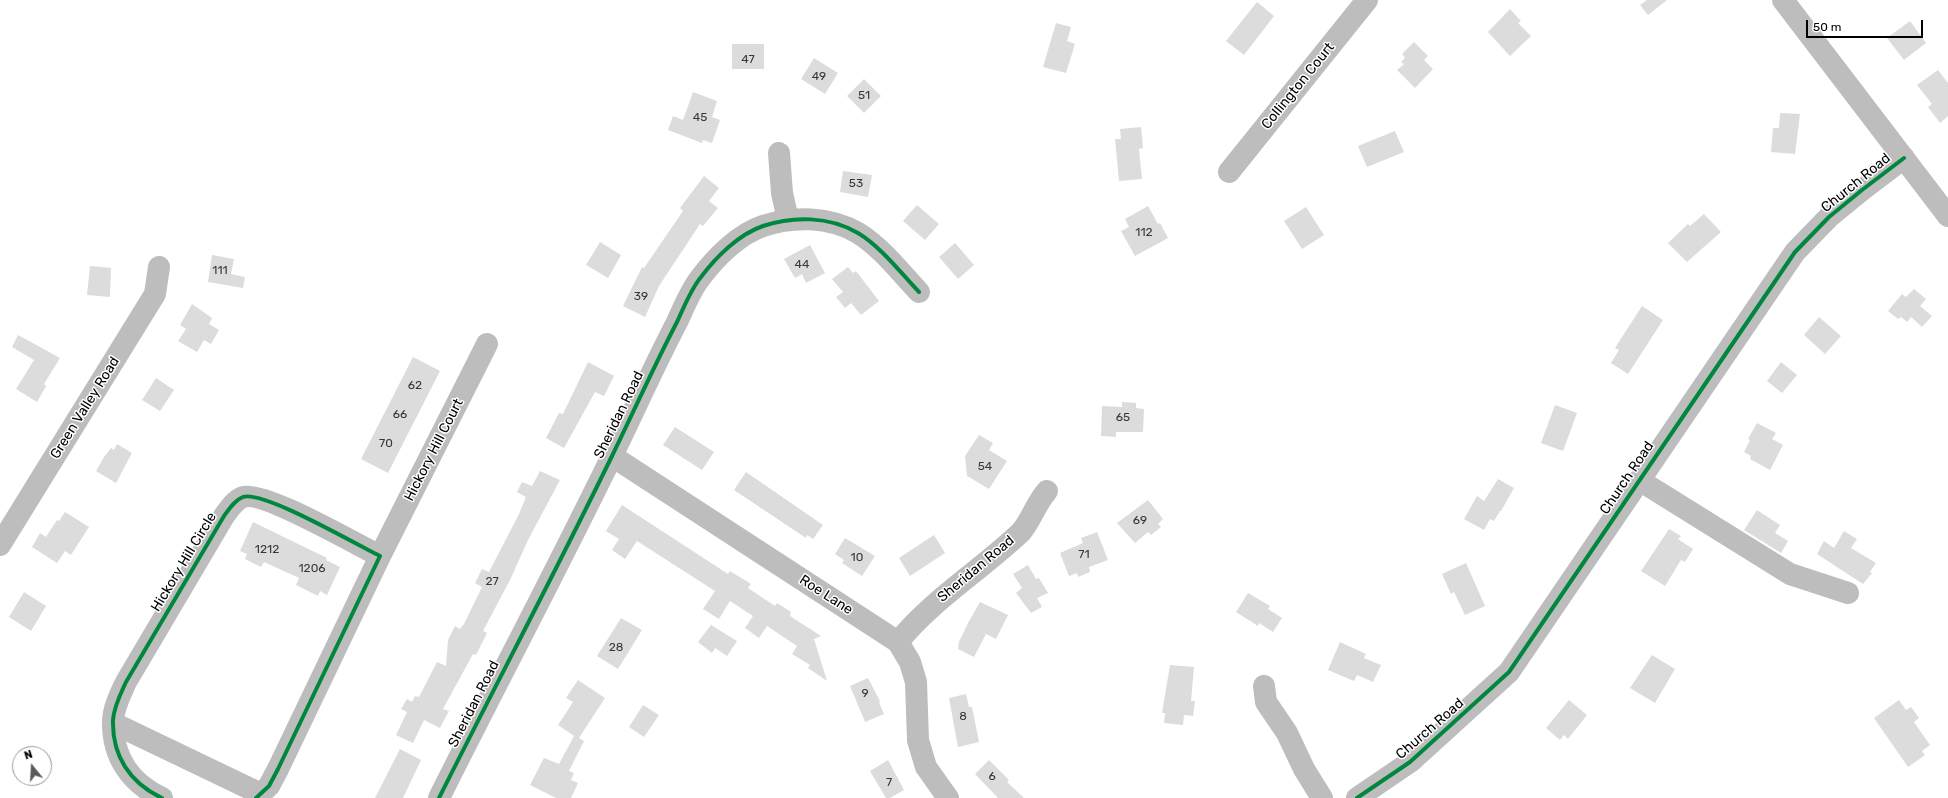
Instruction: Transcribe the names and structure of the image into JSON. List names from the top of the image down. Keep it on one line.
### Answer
{"streets":{"street":["Collington Court","Church Road","Green Valley Road","Sheridan Road","Hickory Hill Court","Hickory Hill Circle","Roe Lane"]},"crossings":[["Sheridan Road","Roe Lane"],["Hickory Hill Court","Hickory Hill Circle"]],"house_numbers":["47","49","51","45","53","112","44","111","39","62","66","65","70","54","69","1212","71","10","1206","27","28","9","8","6","7"],"scale_bar":"50 m","north":"top"}
